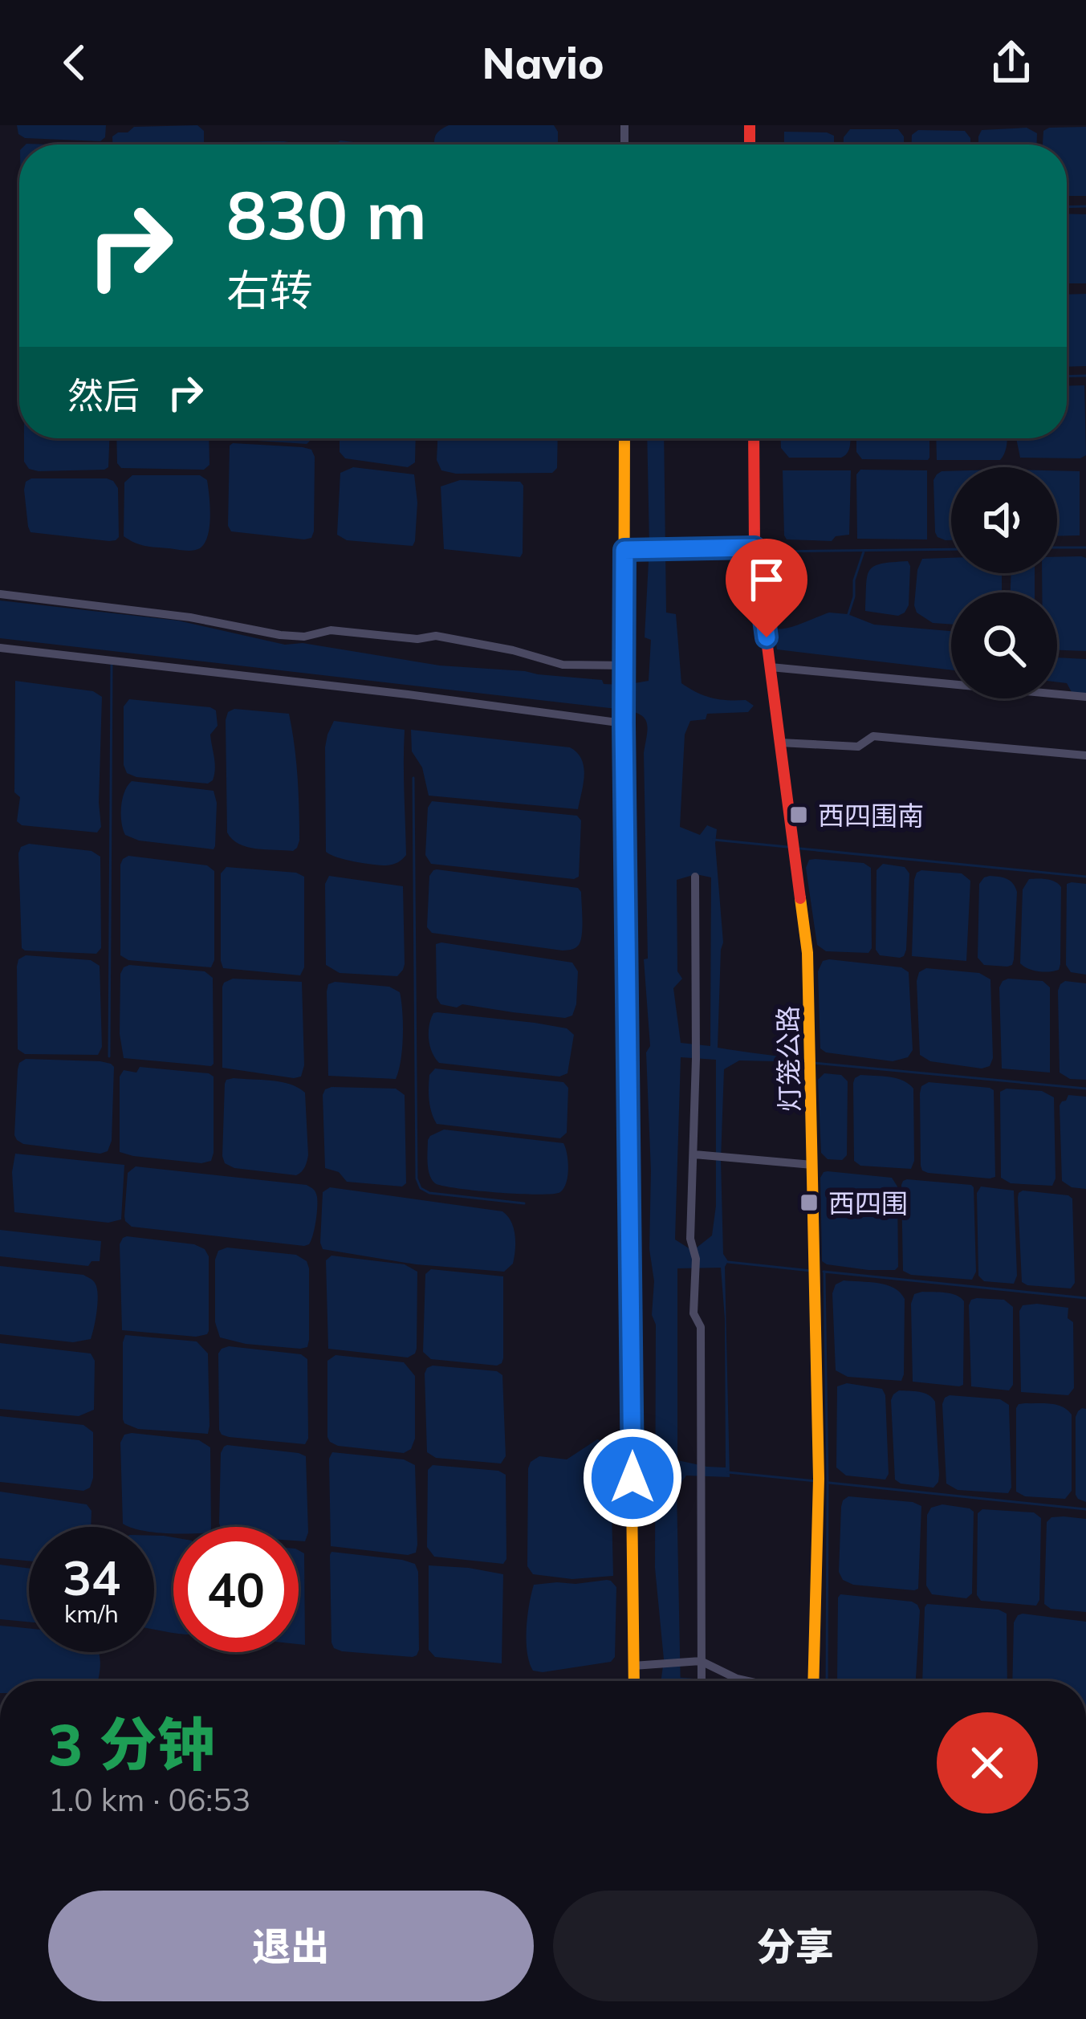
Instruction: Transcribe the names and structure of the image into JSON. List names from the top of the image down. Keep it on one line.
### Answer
{"streets":{"street":["灯笼公路"]},"places":{"transit":["西四围南","西四围"]},"page":{"header":"Navio","turn":["830 m","右转"],"then":"然后","speed":"34 km/h","limit":"40","heading":["3 分钟","1.0 km · 06:53"],"buttons":["退出","分享"]}}
